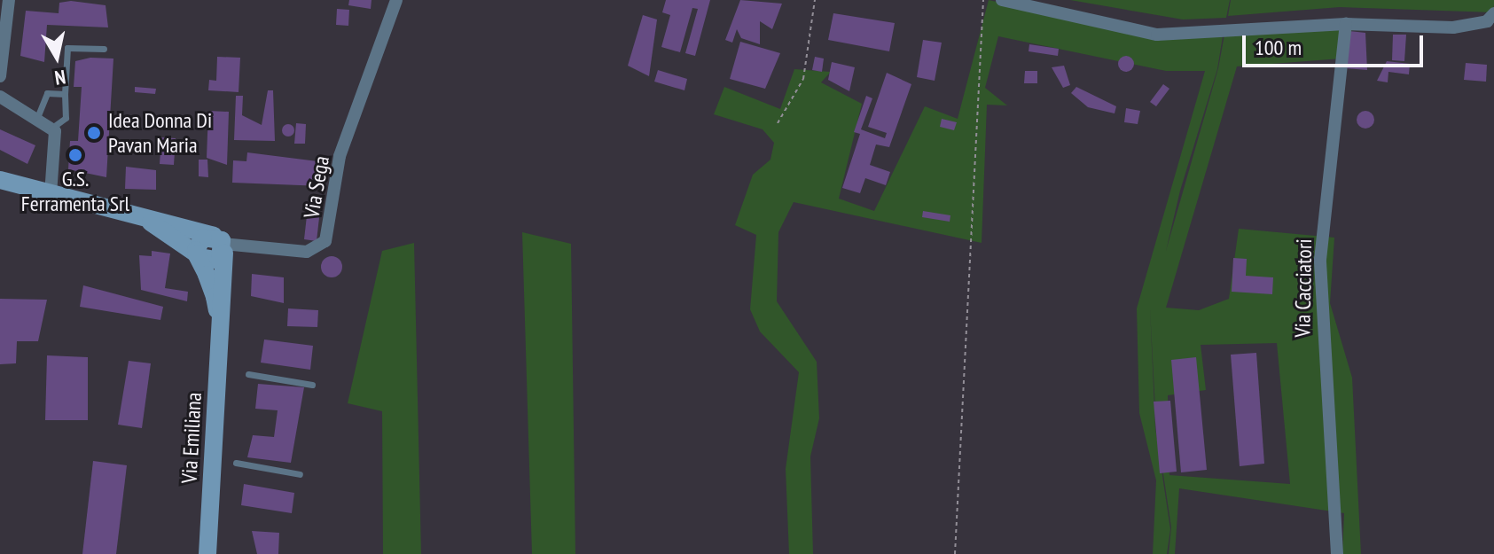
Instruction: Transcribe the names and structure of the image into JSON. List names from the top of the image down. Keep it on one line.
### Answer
{"streets":{"main road":["Via Emiliana"],"street":["Via Sega","Via Cacciatori"]},"crossings":[["Via Sega","Via Emiliana"]],"places":["Idea Donna Di Pavan Maria","G.S. Ferramenta Srl"],"scale_bar":"100 m","north":"bottom"}
